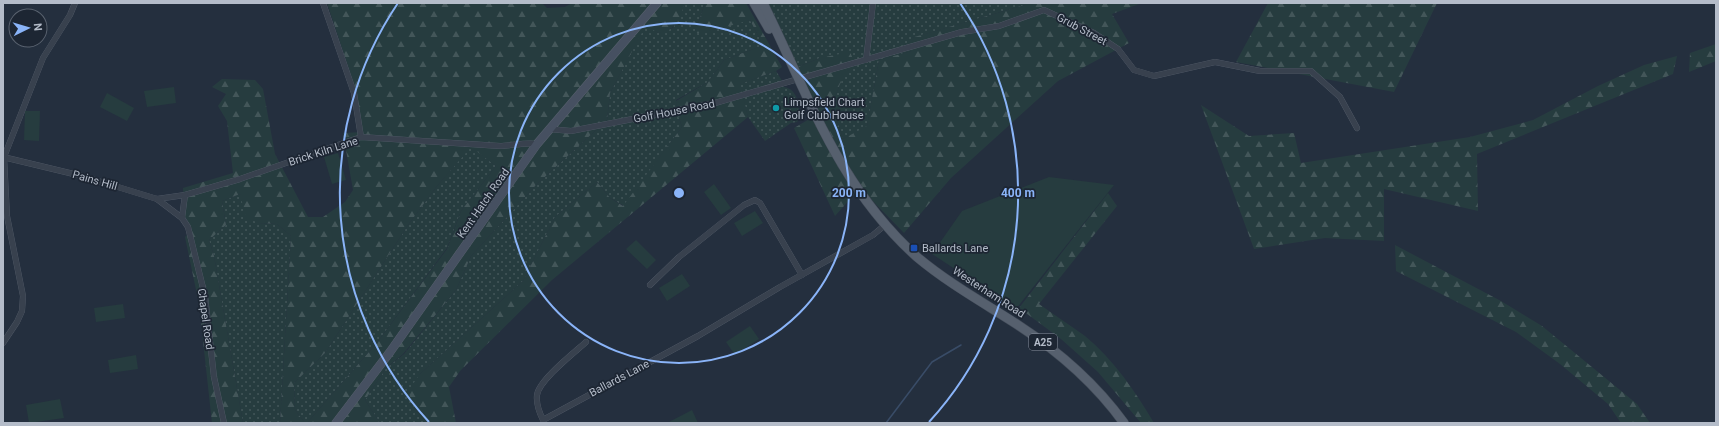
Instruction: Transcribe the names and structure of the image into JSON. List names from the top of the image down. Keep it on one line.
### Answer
{"streets":{"main road":["Kent Hatch Road","Westerham Road","A25"],"street":["Grub Street","Golf House Road","Brick Kiln Lane","Pains Hill","Chapel Road","Ballards Lane"]},"crossings":[["Grub Street","Golf House Road"],["Grub Street","Westerham Road"],["Golf House Road","Kent Hatch Road"],["Golf House Road","Westerham Road"],["Brick Kiln Lane","Pains Hill"],["Brick Kiln Lane","Kent Hatch Road"],["Westerham Road","Ballards Lane"]],"places":{"other":["Limpsfield Chart Golf Club House"],"transit":["Ballards Lane"]},"north":"right","rings":["200 m","400 m"]}
